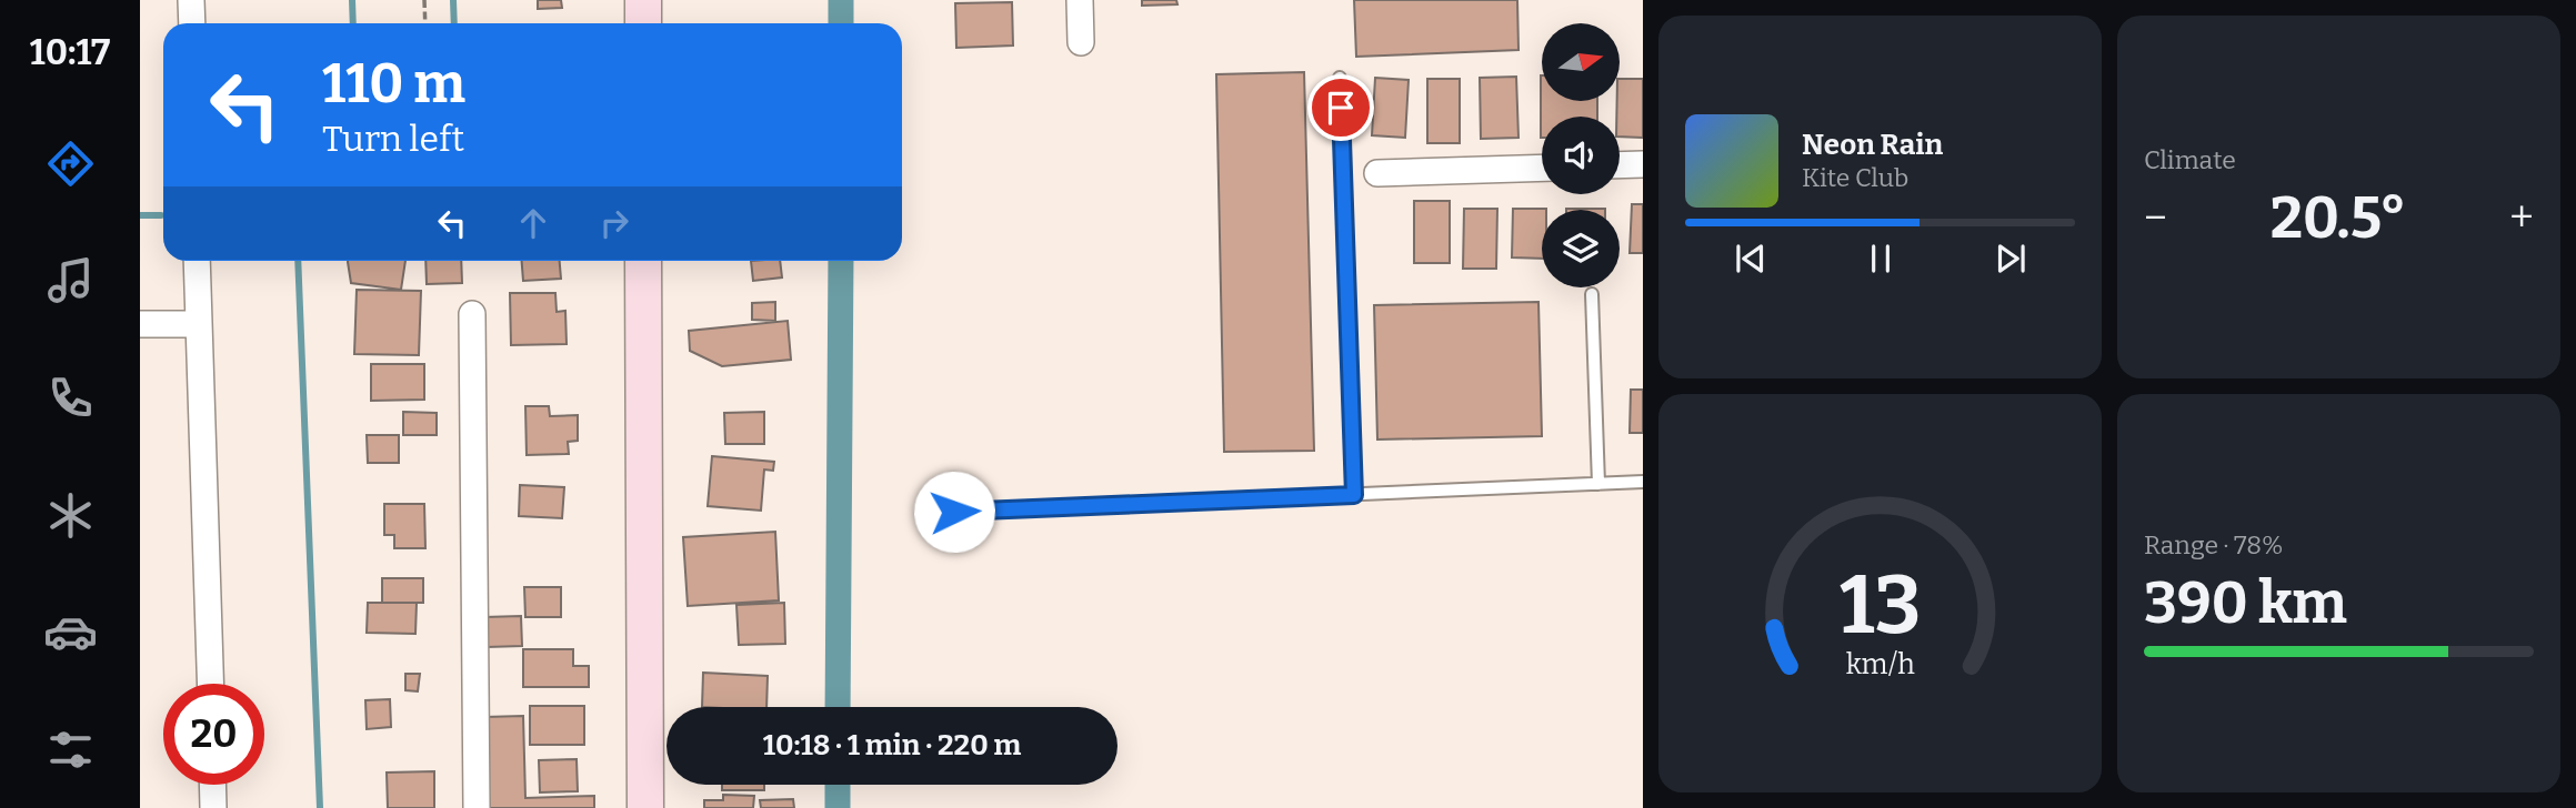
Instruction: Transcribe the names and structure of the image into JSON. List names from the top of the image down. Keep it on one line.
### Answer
{"north":"right","page":{"tabs":"10:17","tile":["Climate",["Range · 78%","390 km"]],"turn":["110 m","Turn left"],"song":["Neon Rain","Kite Club"],"heat":["−","20.5°","+"],"limit":"20","trip":"10:18 · 1 min · 220 m","gauge":["13","km/h"]}}
